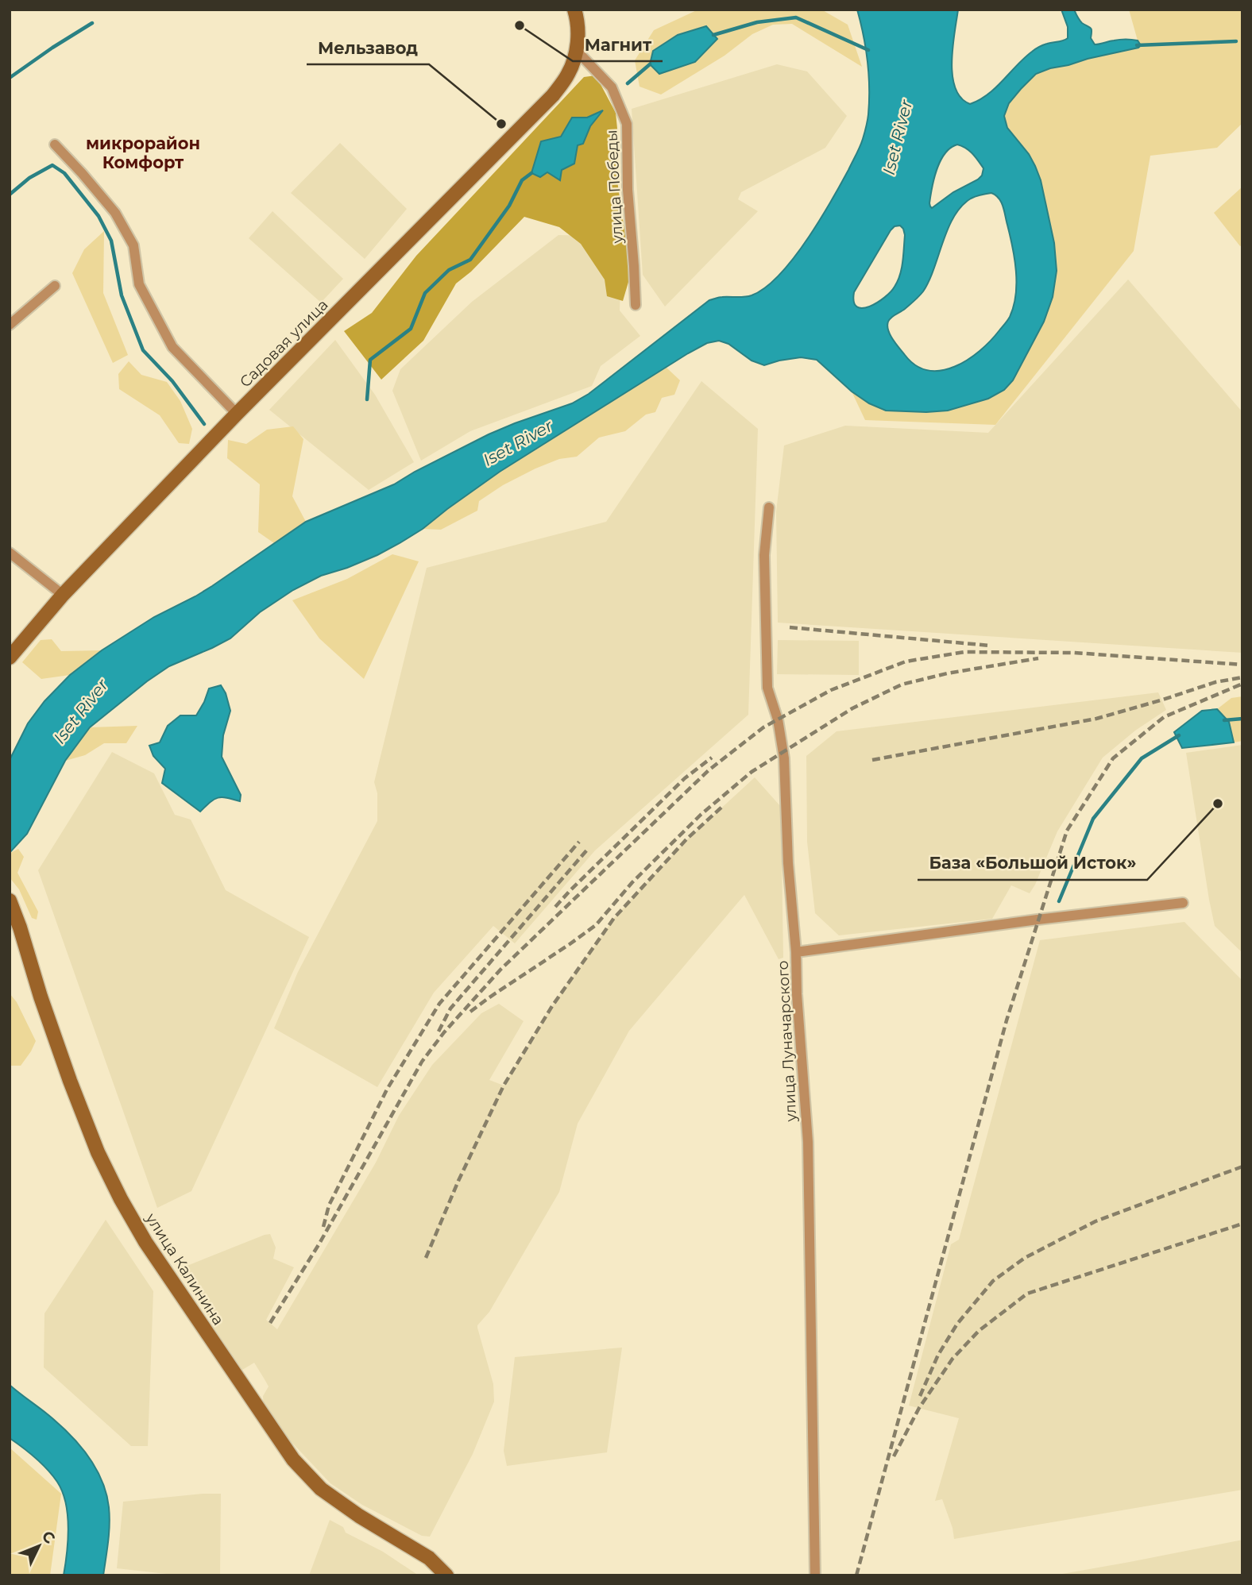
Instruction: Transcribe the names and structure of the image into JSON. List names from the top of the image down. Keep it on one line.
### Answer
{"streets":{"main road":["Садовая улица","улица Калинина"],"street":["улица Победы","улица Луначарского"]},"crossings":[["улица Победы","Садовая улица"]],"districts":["микрорайон Комфорт"],"water":["Iset River"],"places":["Магнит","Мельзавод","База «Большой Исток»"],"north":"top right"}
